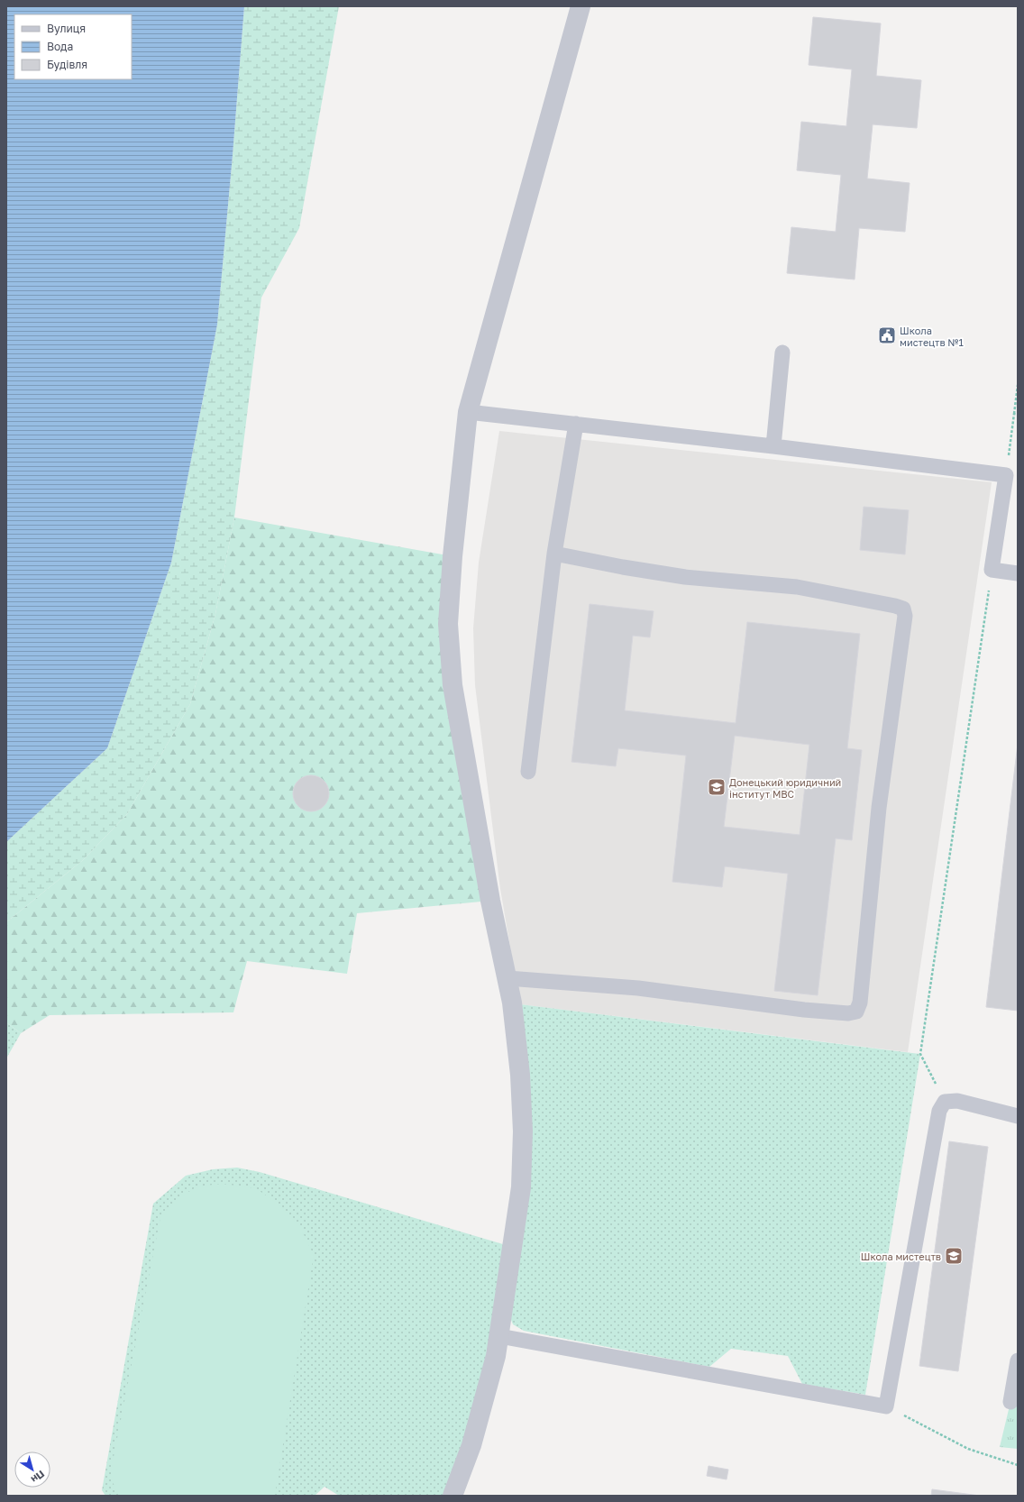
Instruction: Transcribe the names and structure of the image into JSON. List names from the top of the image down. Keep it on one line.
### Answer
{"places":{"public building":["Школа мистецтв №1"],"school or university":["Донецький юридичний інститут МВС","Школа мистецтв"]},"legend":["Вулиця","Вода","Будівля"],"north":"bottom right"}
